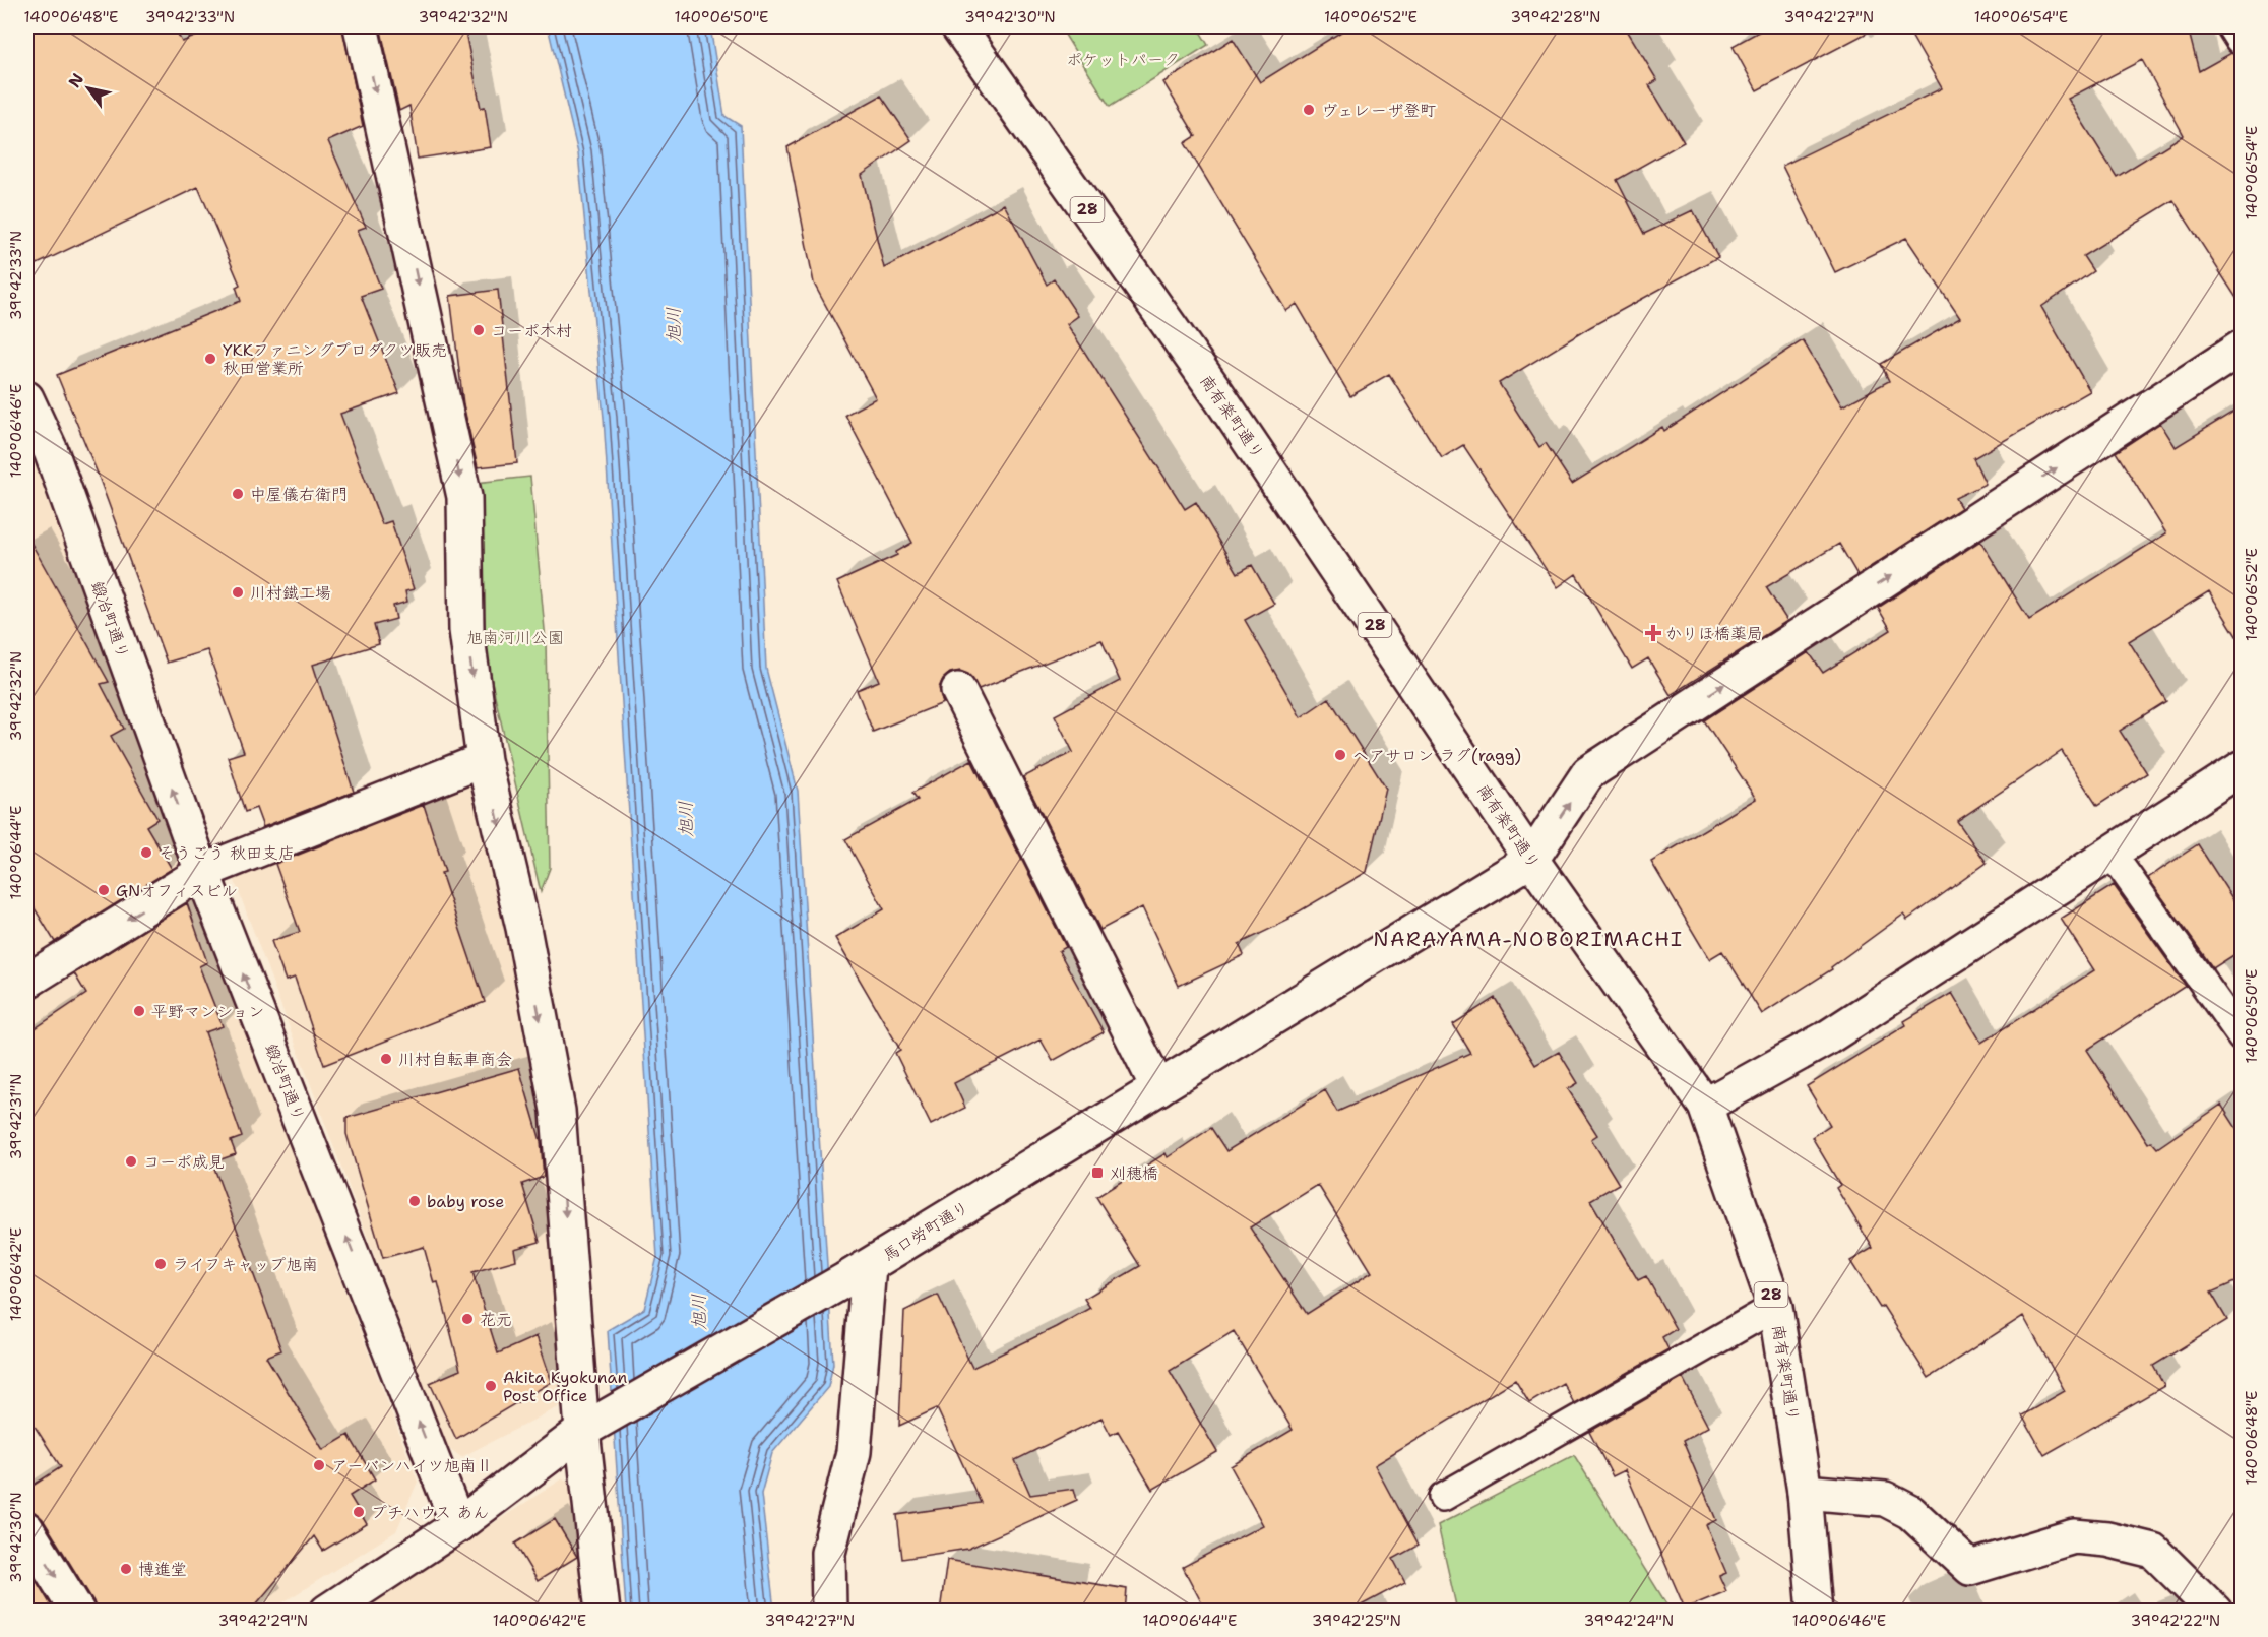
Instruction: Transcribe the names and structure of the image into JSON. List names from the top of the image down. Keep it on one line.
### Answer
{"streets":{"street":["28","南有楽町通り","鍛冶町通り","馬口労町通り"]},"crossings":[["南有楽町通り","馬口労町通り"],["鍛冶町通り","馬口労町通り"]],"districts":["NARAYAMA-NOBORIMACHI"],"water":["旭川"],"parks":["ポケットパーク","旭南河川公園"],"places":{"other":["ヴェレーザ登町","コーポ木村","YKKファニングプロダクツ販売 秋田営業所","中屋儀右衛門","川村鐵工場","ヘアサロン ラグ(ragg)","そうごう 秋田支店","GNオフィスビル","平野マンション","川村自転車商会","コーポ成見","baby rose","ライフキャップ旭南","花元","Akita Kyokunan Post Office","アーバンハイツ旭南Ⅱ","プチハウス あん","博進堂"],"health":["かりほ橋薬局"],"transit":["刈穂橋"]},"north":"top left","coordinates":["140°06'48\"E","39°42'33\"N","39°42'32\"N","140°06'50\"E","39°42'30\"N","140°06'52\"E","39°42'28\"N","39°42'27\"N","140°06'54\"E","140°06'46\"E","140°06'44\"E","39°42'31\"N","140°06'42\"E","39°42'29\"N","39°42'25\"N","39°42'24\"N","39°42'22\"N"]}
